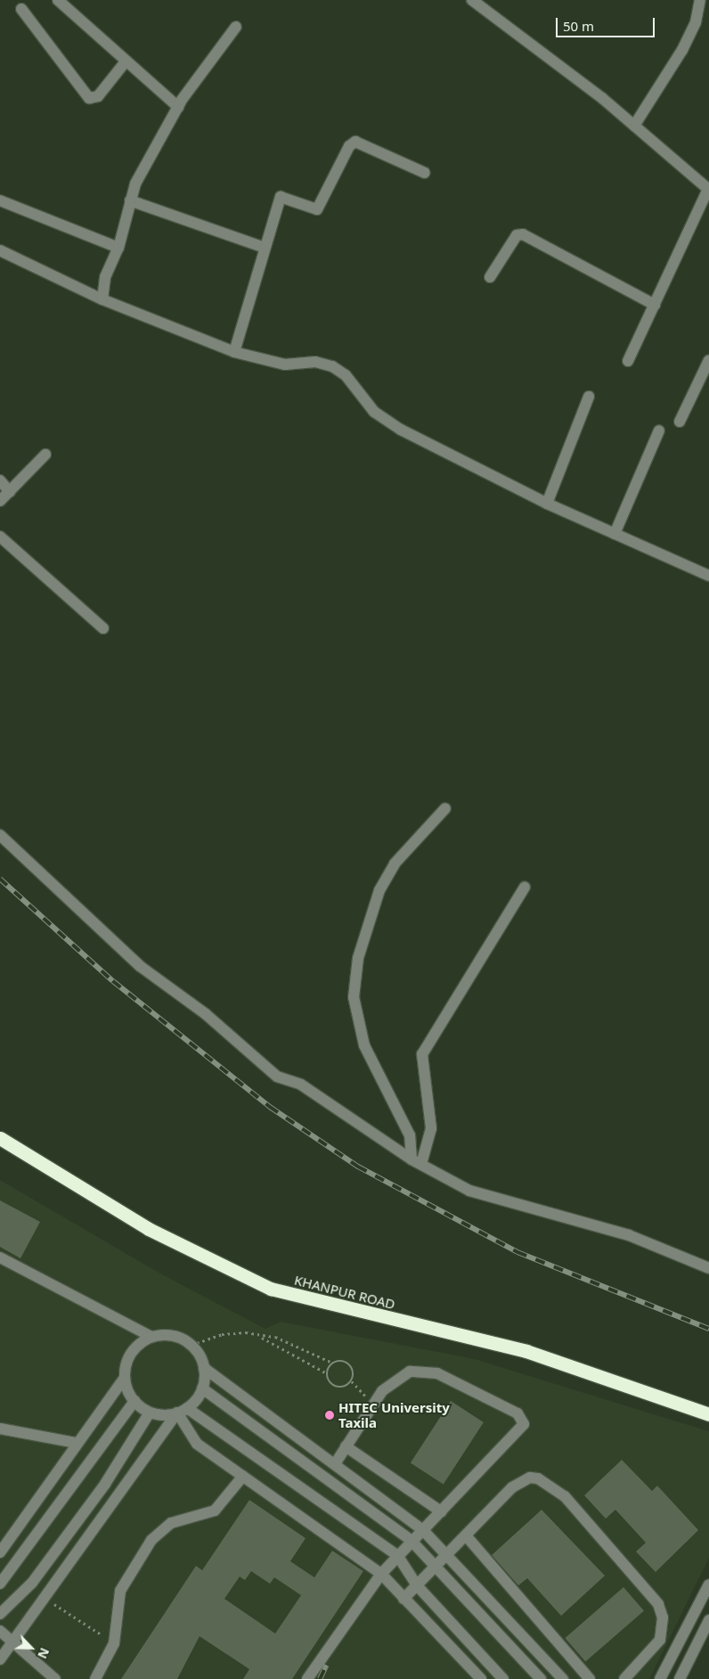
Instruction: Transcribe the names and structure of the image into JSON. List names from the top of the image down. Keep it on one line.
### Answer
{"streets":{"highway":["KHANPUR ROAD"]},"places":["HITEC University Taxila"],"scale_bar":"50 m","north":"bottom right"}
